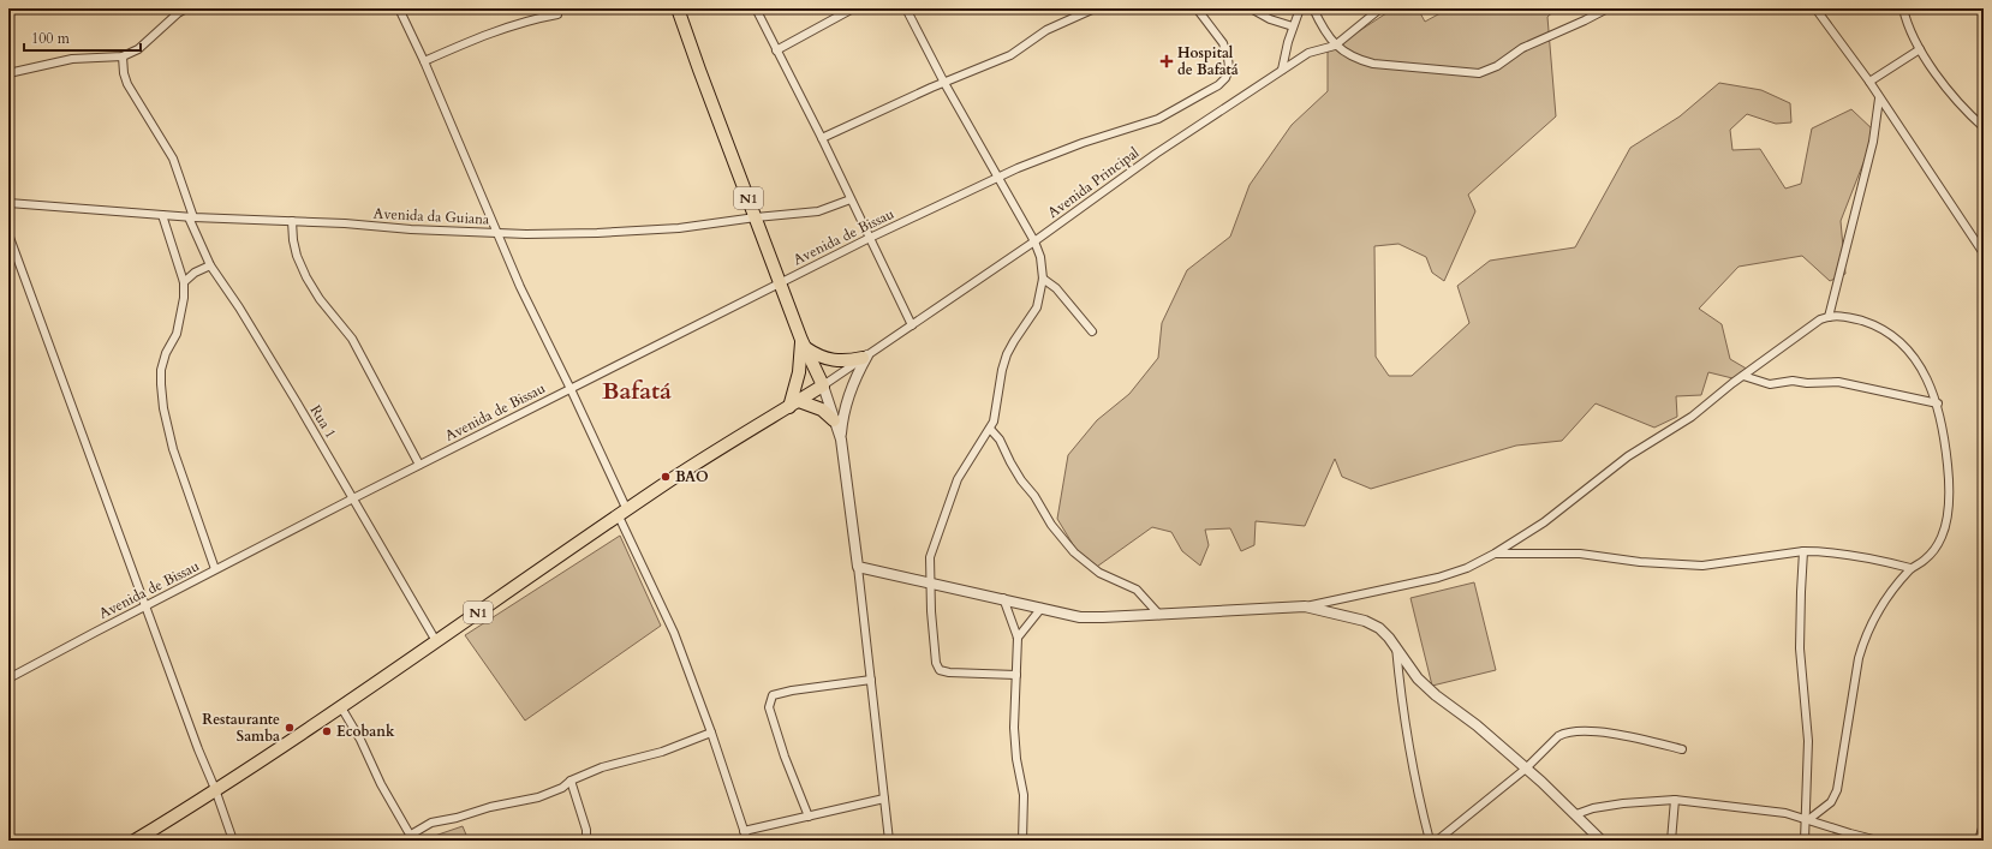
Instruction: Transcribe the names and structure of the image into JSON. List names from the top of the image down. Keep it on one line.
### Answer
{"streets":{"main road":["N1"],"street":["Avenida Principal","Avenida da Guiana","Avenida de Bissau","Rua 1"]},"crossings":[["Avenida Principal","N1"],["N1","Avenida da Guiana"],["N1","Avenida de Bissau"],["N1","Rua 1"],["Avenida da Guiana","Rua 1"],["Avenida de Bissau","Rua 1"]],"districts":["Bafatá"],"places":{"health":["Hospital de Bafatá"],"other":["BAO","Restaurante Samba","Ecobank"]},"scale_bar":"100 m"}
